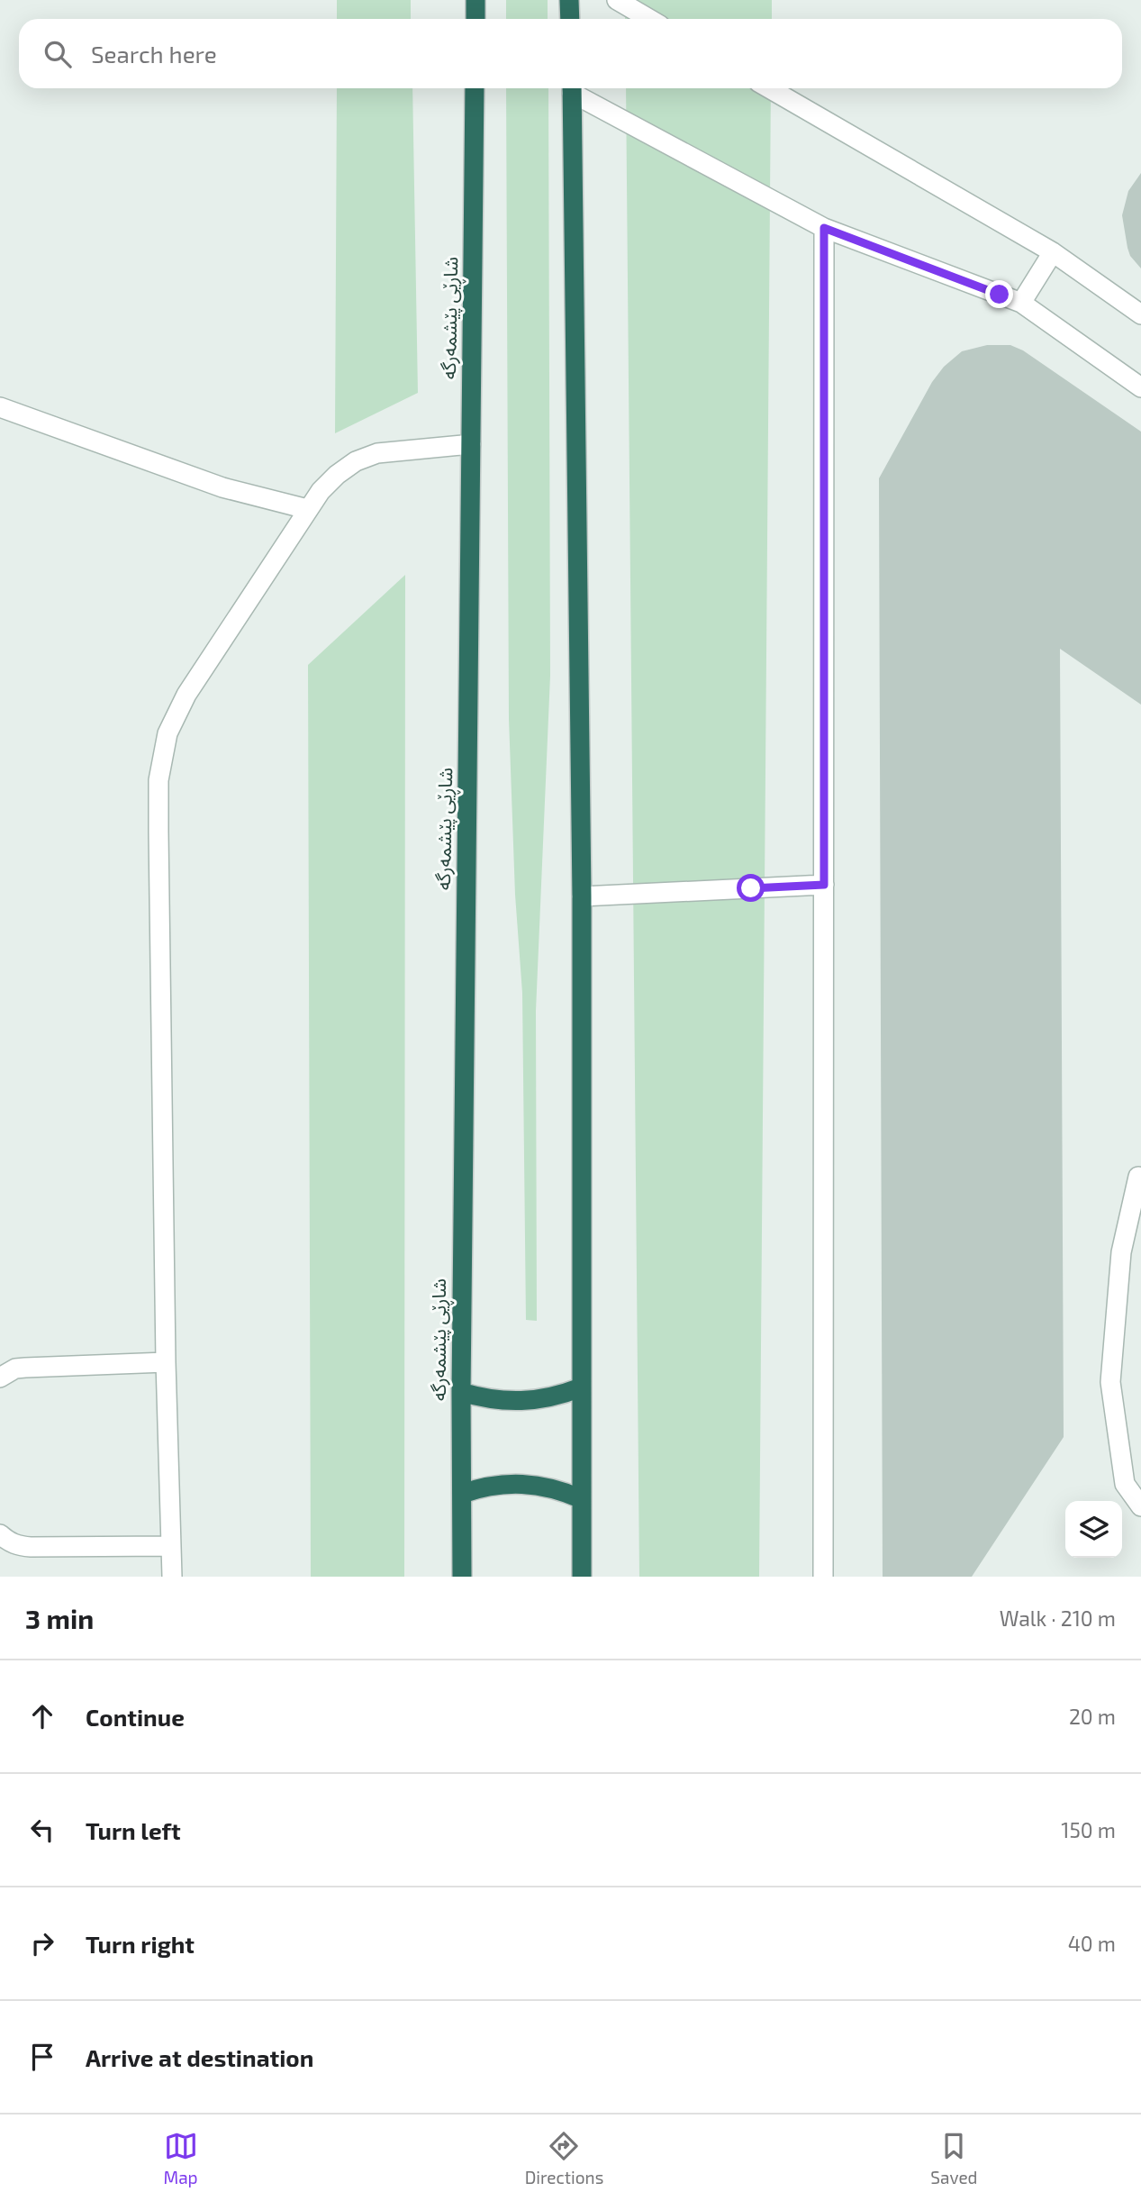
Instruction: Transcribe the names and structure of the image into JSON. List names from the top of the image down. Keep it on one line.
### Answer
{"streets":{"highway":["شاڕێی پێشمەرگە"]},"page":{"search":"Search here","heading":["3 min","Walk · 210 m"],"list":[["Continue","20 m"],["Turn left","150 m"],["Turn right","40 m"],"Arrive at destination"],"nav":["Map","Directions","Saved"]}}
